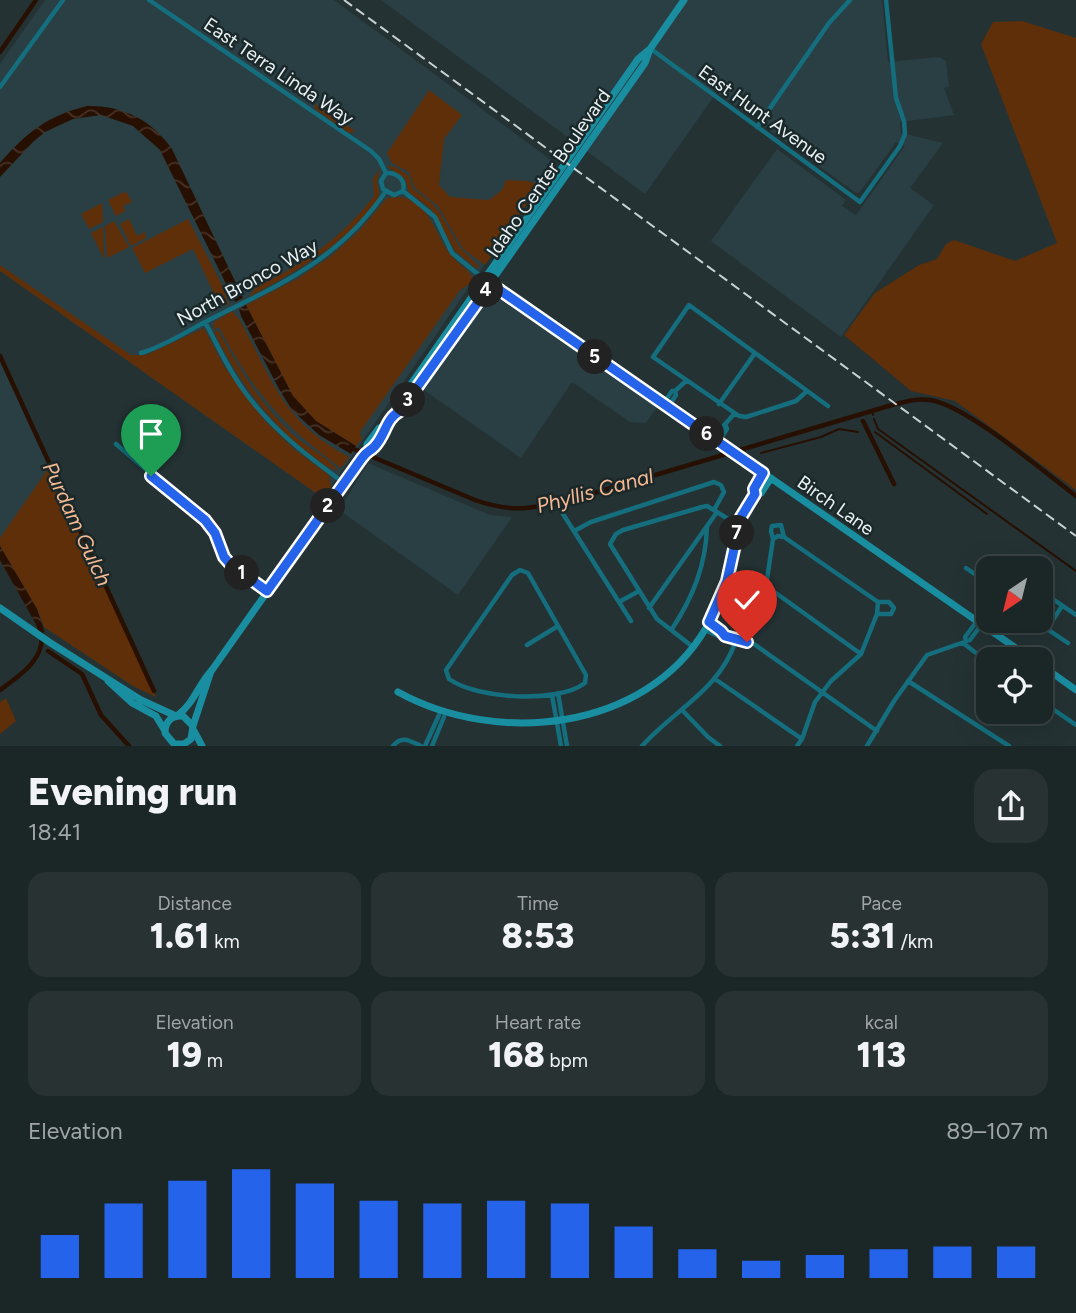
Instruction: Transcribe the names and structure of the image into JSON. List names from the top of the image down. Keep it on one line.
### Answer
{"streets":{"main road":["Idaho Center Boulevard","Birch Lane"],"street":["East Terra Linda Way","East Hunt Avenue","North Bronco Way"]},"crossings":[["East Terra Linda Way","North Bronco Way"],["East Hunt Avenue","Idaho Center Boulevard"],["Idaho Center Boulevard","Birch Lane"]],"water":["Phyllis Canal","Purdam Gulch"],"north":"bottom left","page":{"pins":["4","5","3","6","2","7","1"],"heading":["Evening run","18:41"],"stats":[["Distance","1.61 km"],["Time","8:53"],["Pace","5:31 /km"],["Elevation","19 m"],["Heart rate","168 bpm"],["kcal","113"]],"chart":["Elevation","89–107 m"]}}
